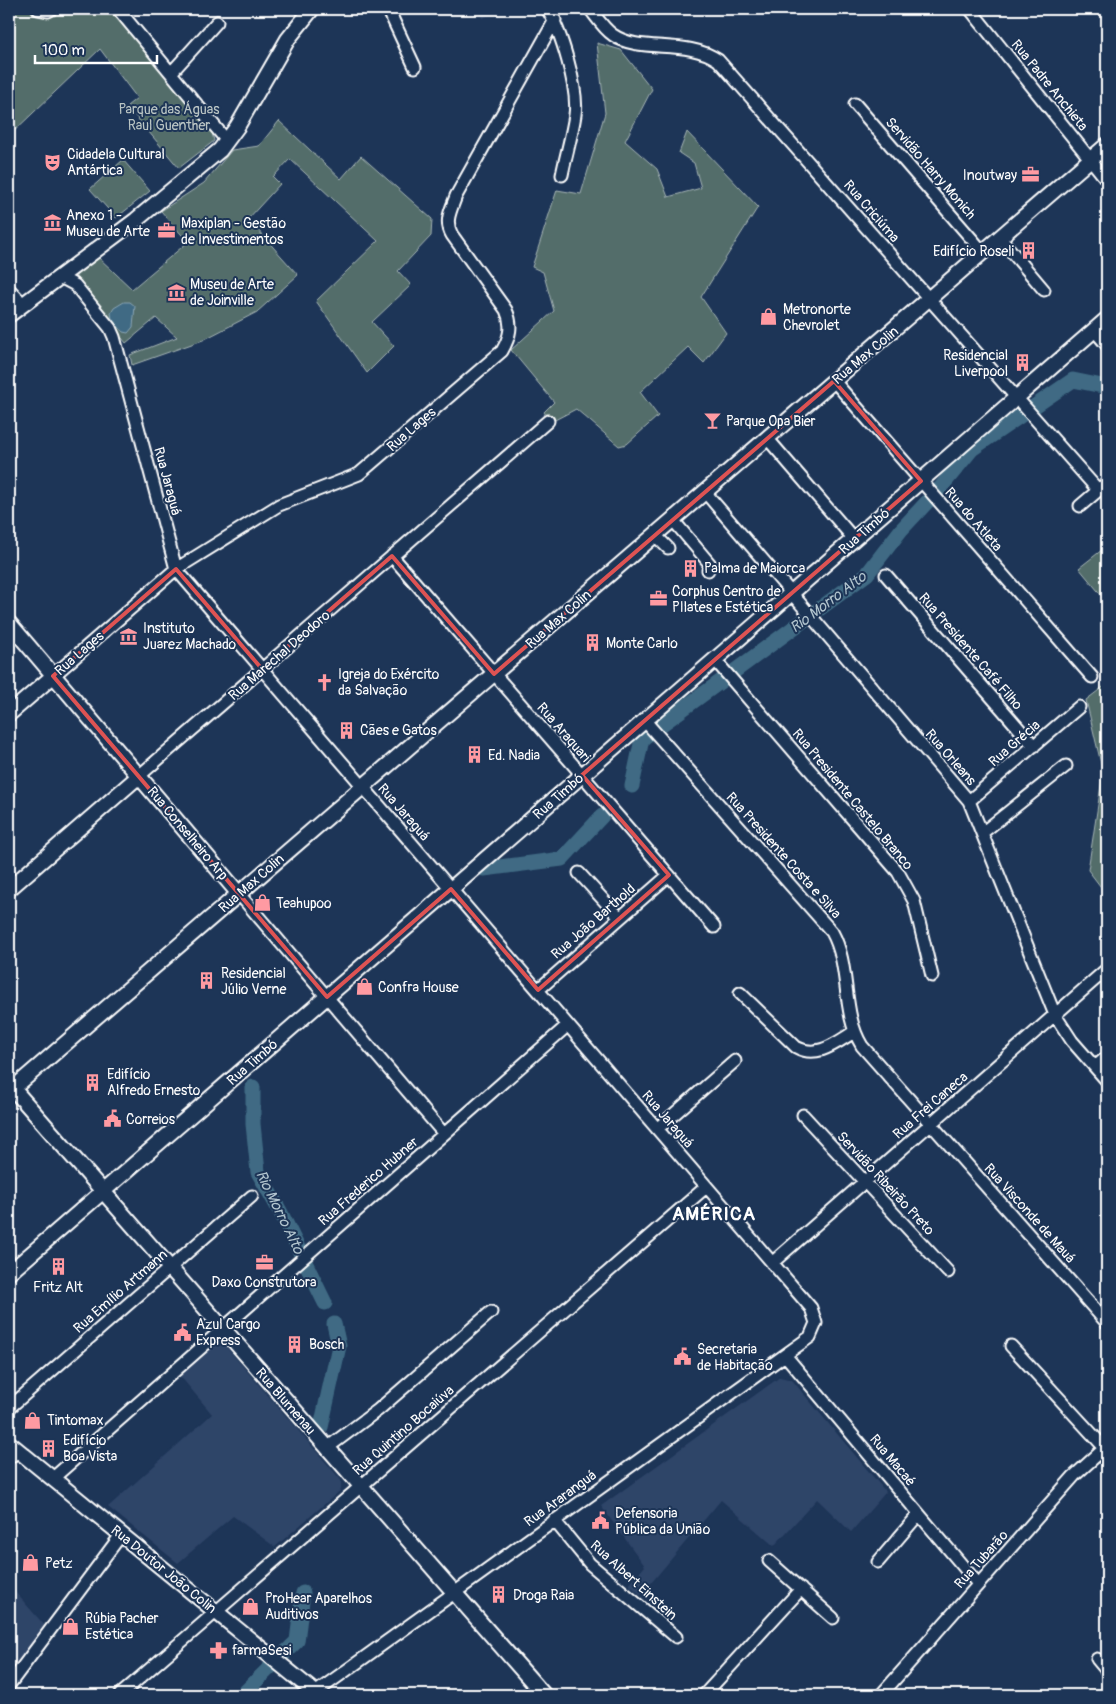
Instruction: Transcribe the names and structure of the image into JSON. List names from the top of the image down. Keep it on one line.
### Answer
{"streets":{"main road":["Rua Max Colin","Rua Lages","Rua Timbó","Rua Marechal Deodoro","Rua Conselheiro Arp","Rua Blumenau","Rua Doutor João Colin"],"street":["Rua Padre Anchieta","Servidão Harry Monich","Rua Criciúma","Rua Jaraguá","Rua do Atleta","Rua Presidente Café Filho","Rua Araquari","Rua Grécia","Rua Orleans","Rua Presidente Castelo Branco","Rua Presidente Costa e Silva","Rua João Barthold","Rua Frei Caneca","Rua Frederico Hubner","Servidão Ribeirão Preto","Rua Visconde de Mauá","Rua Emílio Artmann","Rua Quintino Bocaiúva","Rua Macaé","Rua Araranguá","Rua Tubarão","Rua Albert Einstein"]},"crossings":[["Rua Padre Anchieta","Rua Max Colin"],["Servidão Harry Monich","Rua Max Colin"],["Rua Criciúma","Rua Max Colin"],["Rua Criciúma","Rua Timbó"],["Rua Max Colin","Rua Jaraguá"],["Rua Max Colin","Rua do Atleta"],["Rua Max Colin","Rua Araquari"],["Rua Max Colin","Rua Orleans"],["Rua Max Colin","Rua Conselheiro Arp"],["Rua Max Colin","Rua Blumenau"],["Rua Lages","Rua Jaraguá"],["Rua Lages","Rua Conselheiro Arp"],["Rua Jaraguá","Rua Timbó"],["Rua Jaraguá","Rua Marechal Deodoro"],["Rua Jaraguá","Rua João Barthold"],["Rua Jaraguá","Rua Frei Caneca"],["Rua Jaraguá","Rua Frederico Hubner"],["Rua Jaraguá","Rua Quintino Bocaiúva"],["Rua Jaraguá","Rua Araranguá"],["Rua do Atleta","Rua Timbó"],["Rua Timbó","Rua Araquari"],["Rua Timbó","Rua Orleans"],["Rua Timbó","Rua Presidente Castelo Branco"],["Rua Timbó","Rua Conselheiro Arp"],["Rua Timbó","Rua Presidente Costa e Silva"],["Rua Timbó","Rua Blumenau"],["Rua Presidente Café Filho","Rua Grécia"],["Rua Marechal Deodoro","Rua Araquari"],["Rua Marechal Deodoro","Rua Conselheiro Arp"],["Rua Araquari","Rua João Barthold"],["Rua Grécia","Rua Orleans"],["Rua Orleans","Rua Frei Caneca"],["Rua Conselheiro Arp","Rua Frederico Hubner"],["Rua Presidente Costa e Silva","Rua Frei Caneca"],["Rua Presidente Costa e Silva","Rua Visconde de Mauá"],["Rua Frei Caneca","Servidão Ribeirão Preto"],["Rua Frei Caneca","Rua Visconde de Mauá"],["Rua Frederico Hubner","Rua Blumenau"],["Rua Frederico Hubner","Rua Doutor João Colin"],["Rua Emílio Artmann","Rua Blumenau"],["Rua Blumenau","Rua Quintino Bocaiúva"],["Rua Blumenau","Rua Araranguá"],["Rua Quintino Bocaiúva","Rua Doutor João Colin"],["Rua Macaé","Rua Araranguá"],["Rua Macaé","Rua Tubarão"],["Rua Araranguá","Rua Doutor João Colin"],["Rua Araranguá","Rua Albert Einstein"]],"districts":["AMÉRICA"],"water":["Rio Morro Alto"],"parks":["Parque das Águas Raul Guenther"],"places":{"theatre":["Cidadela Cultural Antártica"],"office":["Inoutway","Maxiplan - Gestão de Investimentos","Corphus Centro de PIlates e Estética","Daxo Construtora"],"museum":["Anexo 1 - Museu de Arte","Museu de Arte de Joinville","Instituto Juarez Machado"],"building":["Edifício Roseli","Residencial Liverpool","Palma de Maiorca","Monte Carlo","Cães e Gatos","Ed. Nadia","Residencial Júlio Verne","Edifício Alfredo Ernesto","Fritz Alt","Bosch","Edifício Boa Vista","Droga Raia"],"shop":["Metronorte Chevrolet","Teahupoo","Confra House","Tintomax","Petz","ProHear Aparelhos Auditivos","Rúbia Pacher Estética"],"bar":["Parque Opa Bier"],"church":["Igreja do Exército da Salvação"],"public building":["Correios","Azul Cargo Express","Secretaria de Habitação","Defensoria Pública da União"],"pharmacy":["farmaSesi"]},"scale_bar":"100 m"}
